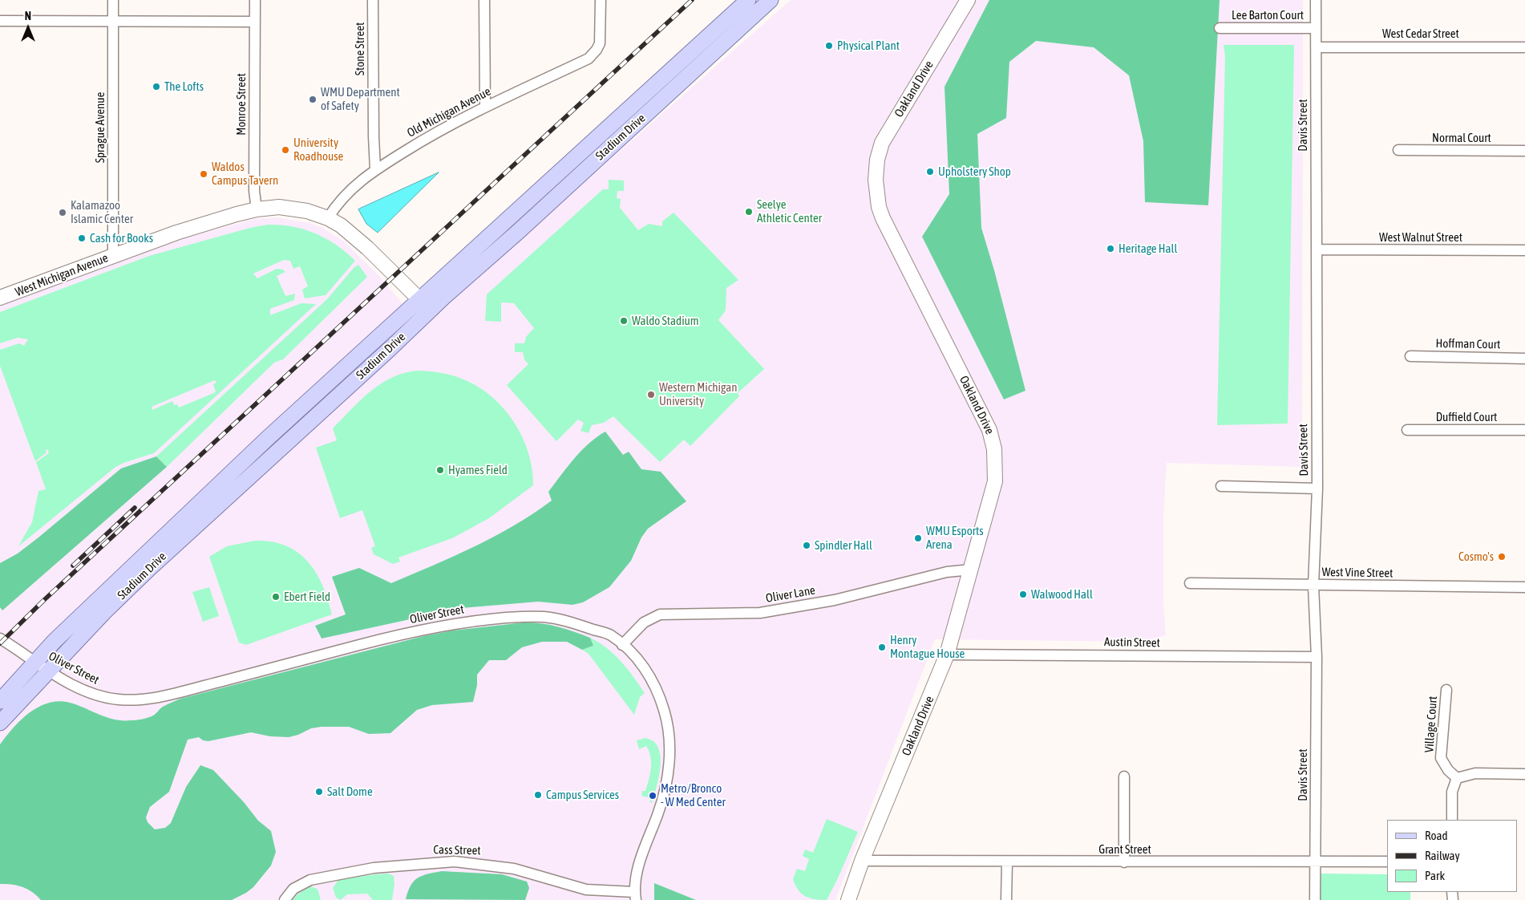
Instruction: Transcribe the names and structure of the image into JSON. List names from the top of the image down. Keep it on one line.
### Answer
{"streets":{"main road":["Oakland Drive","Stadium Drive","West Michigan Avenue"],"street":["Lee Barton Court","West Cedar Street","Stone Street","Monroe Street","Old Michigan Avenue","Davis Street","Sprague Avenue","Normal Court","West Walnut Street","Hoffman Court","Duffield Court","West Vine Street","Oliver Lane","Oliver Street","Austin Street","Village Court","Grant Street","Cass Street"]},"crossings":[["Lee Barton Court","Davis Street"],["West Cedar Street","Davis Street"],["Stone Street","Old Michigan Avenue"],["Oakland Drive","Oliver Lane"],["Oakland Drive","Austin Street"],["Oakland Drive","Grant Street"],["Monroe Street","West Michigan Avenue"],["Old Michigan Avenue","West Michigan Avenue"],["Davis Street","West Walnut Street"],["Davis Street","West Vine Street"],["Davis Street","Austin Street"],["Davis Street","Grant Street"],["Sprague Avenue","West Michigan Avenue"],["Stadium Drive","West Michigan Avenue"],["Stadium Drive","Oliver Street"],["Oliver Lane","Oliver Street"],["Oliver Street","Cass Street"]],"places":["Physical Plant","The Lofts","WMU Department of Safety","University Roadhouse","Upholstery Shop","Waldos Campus Tavern","Seelye Athletic Center","Kalamazoo Islamic Center","Cash for Books","Heritage Hall","Waldo Stadium","Western Michigan University","Hyames Field","WMU Esports Arena","Spindler Hall","Cosmo's","Walwood Hall","Ebert Field","Henry Montague House","Salt Dome","Campus Services","Metro/Bronco - W Med Center"],"legend":["Road","Railway","Park"],"north":"top"}
